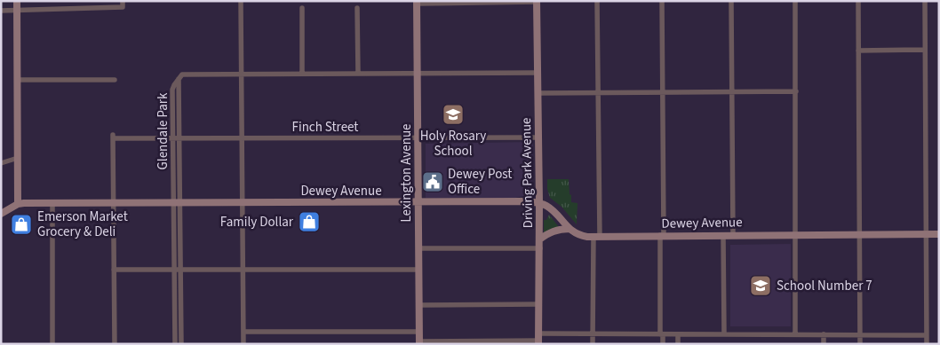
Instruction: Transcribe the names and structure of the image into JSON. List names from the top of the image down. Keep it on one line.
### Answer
{"streets":{"street":["Finch Street","Glendale Park","Lexington Avenue","Driving Park Avenue","Dewey Avenue"]},"crossings":[["Finch Street","Glendale Park"],["Finch Street","Lexington Avenue"],["Finch Street","Driving Park Avenue"],["Finch Street","Dewey Avenue"],["Glendale Park","Dewey Avenue"],["Lexington Avenue","Dewey Avenue"],["Driving Park Avenue","Dewey Avenue"]],"places":{"school or university":["Holy Rosary School","School Number 7"],"public building":["Dewey Post Office"],"shop":["Family Dollar","Emerson Market Grocery & Deli"]}}
